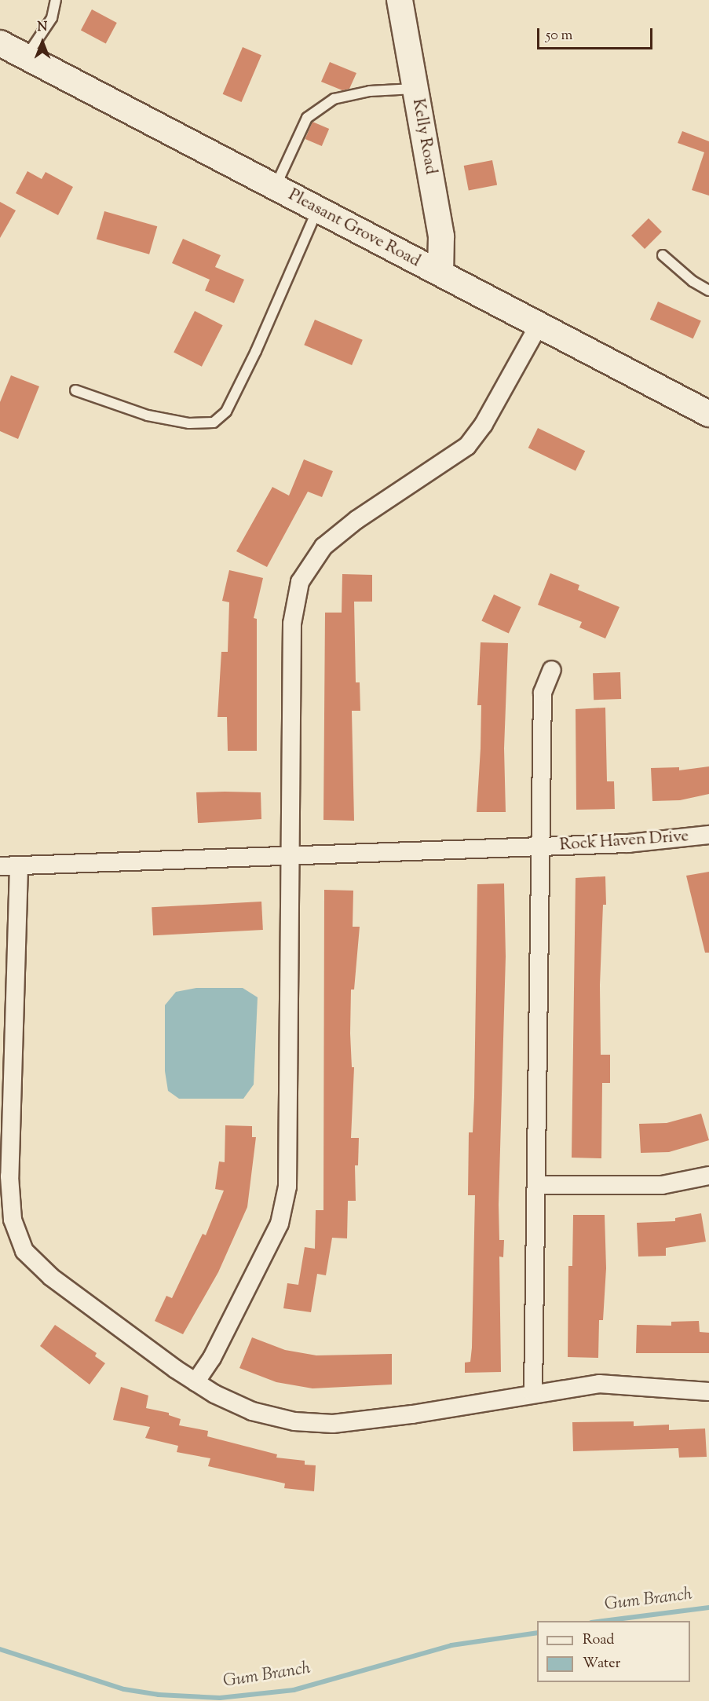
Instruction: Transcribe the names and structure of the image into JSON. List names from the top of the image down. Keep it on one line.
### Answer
{"streets":{"street":["Kelly Road","Pleasant Grove Road","Rock Haven Drive"]},"crossings":[["Kelly Road","Pleasant Grove Road"]],"water":["Gum Branch"],"legend":["Road","Water"],"scale_bar":"50 m","north":"top"}
